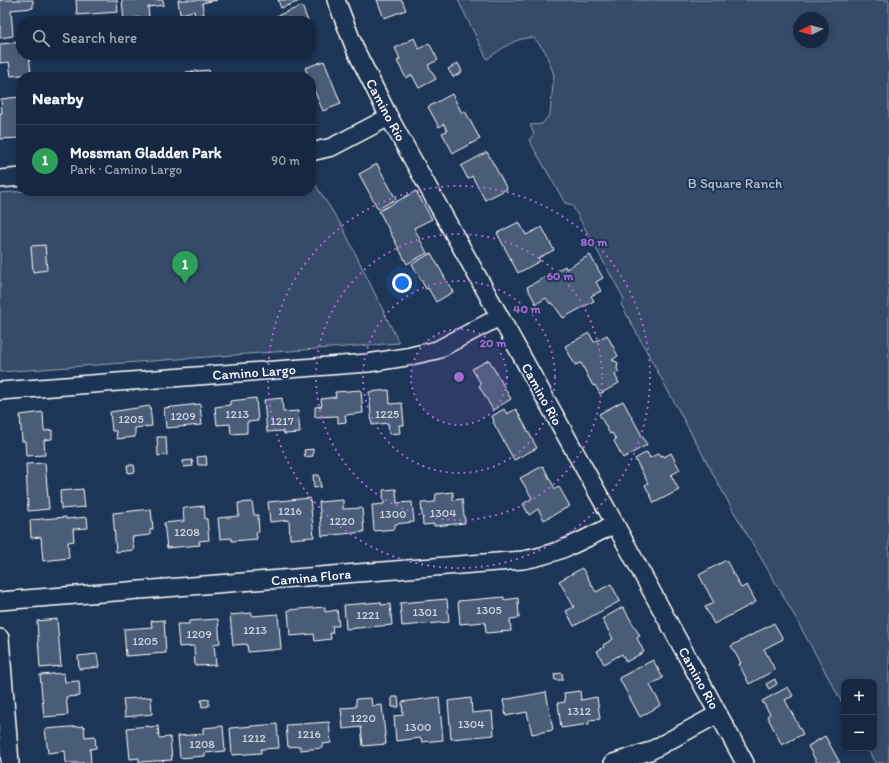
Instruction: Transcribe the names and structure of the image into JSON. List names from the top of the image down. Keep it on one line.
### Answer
{"streets":{"street":["Camino Rio","Camino Largo","Camina Flora"]},"crossings":[["Camino Rio","Camino Largo"],["Camino Rio","Camina Flora"]],"parks":["B Square Ranch"],"house_numbers":["1213","1225","1209","1205","1217","1216","1304","1300","1220","1208","1305","1301","1221","1213","1209","1205","1312","1220","1304","1300","1216","1212","1208"],"north":"left","page":{"search":"Search here","heading":"Nearby","list":[{"mark":"1","name":"Mossman Gladden Park","note":"Park · Camino Largo","value":"90 m"}],"pins":"1","map_buttons":["+","−"]},"rings":["80 m","60 m","40 m","20 m"]}
